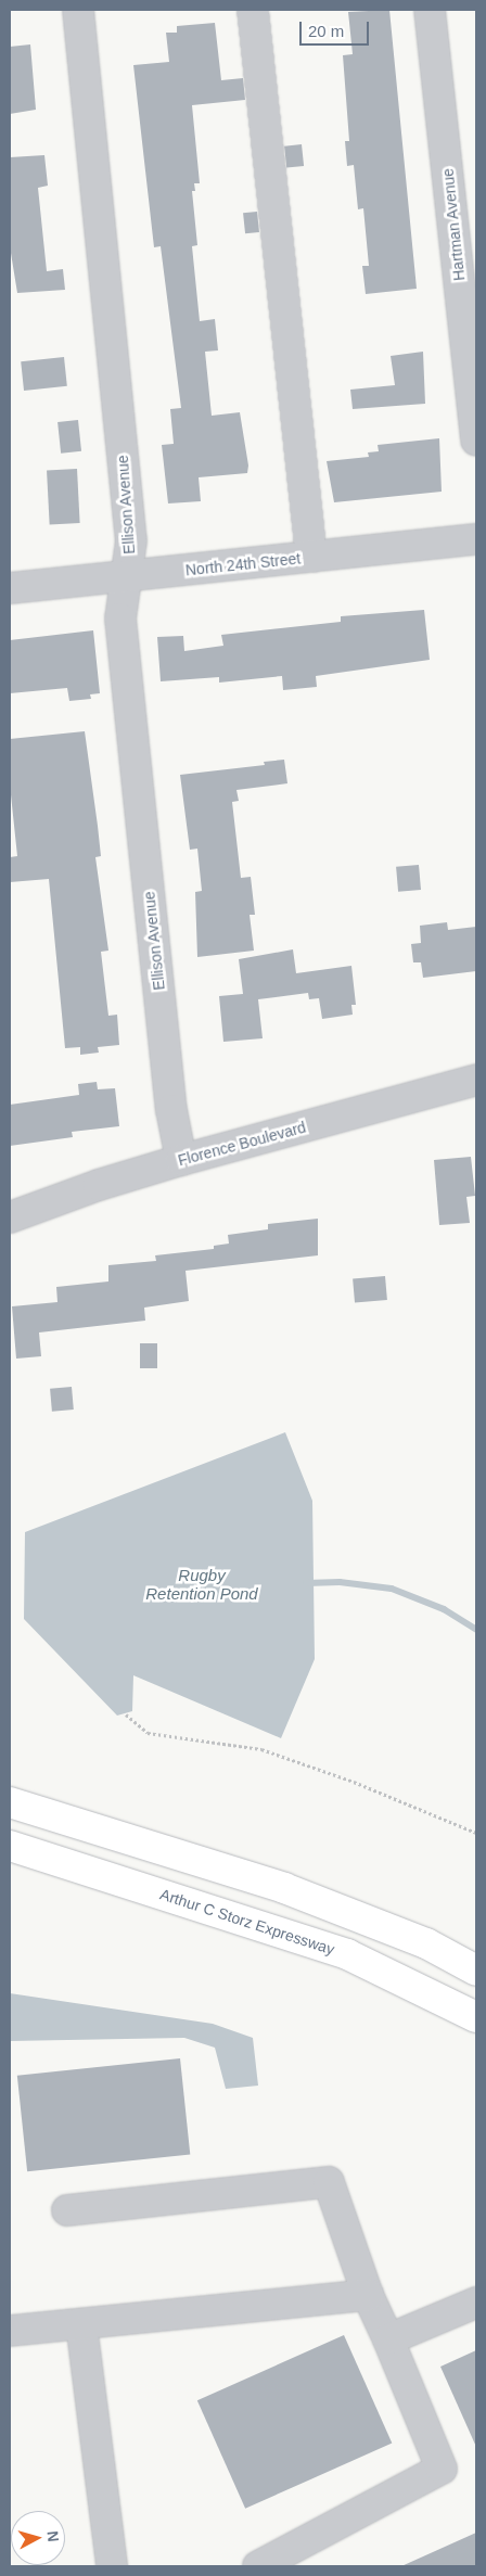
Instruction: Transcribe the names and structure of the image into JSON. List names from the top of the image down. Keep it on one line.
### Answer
{"streets":{"highway":["Arthur C Storz Expressway"],"street":["Hartman Avenue","Ellison Avenue","North 24th Street","Florence Boulevard"]},"crossings":[["Ellison Avenue","North 24th Street"],["Ellison Avenue","Florence Boulevard"]],"water":["Rugby Retention Pond"],"scale_bar":"20 m","north":"right"}
